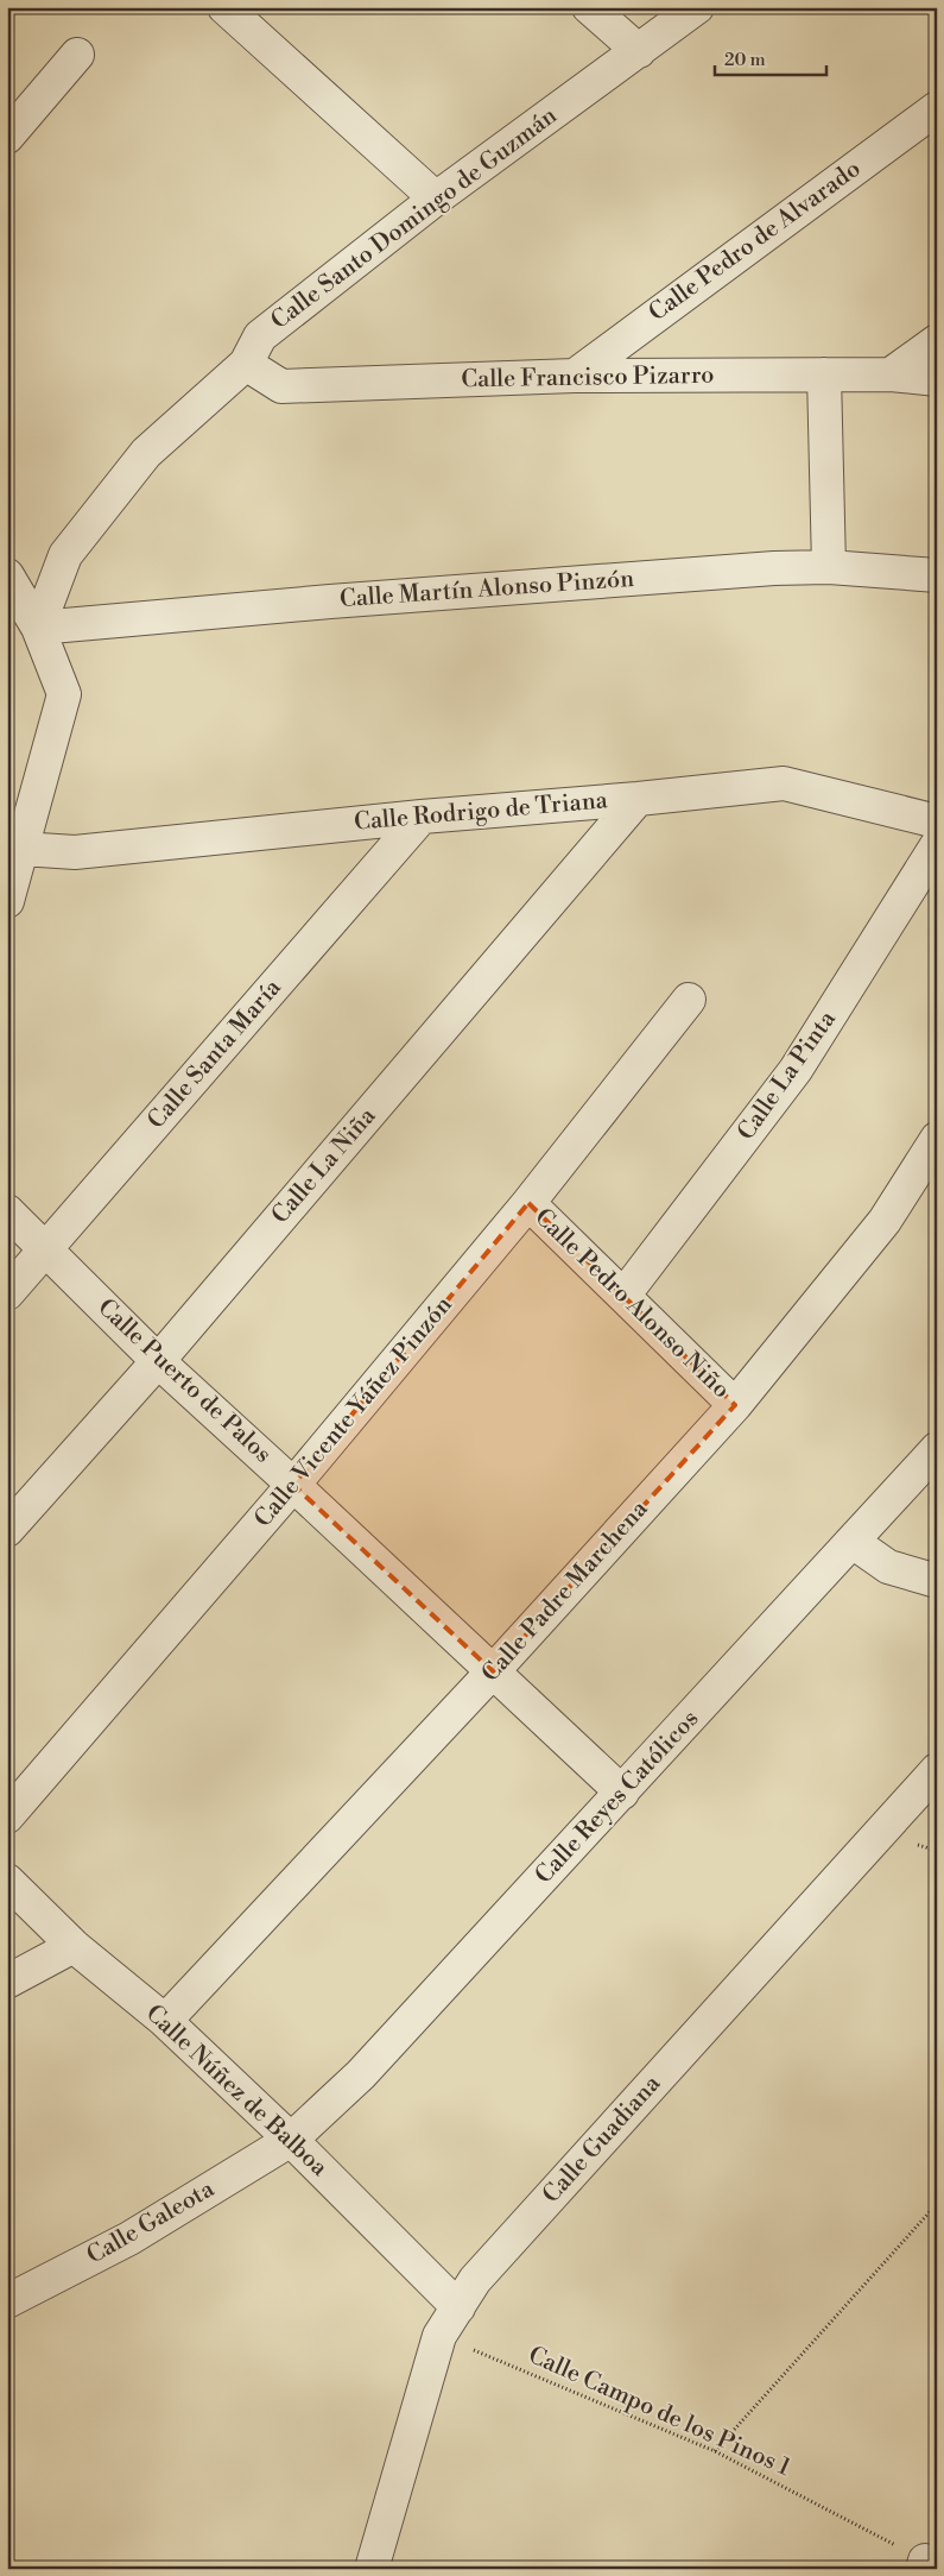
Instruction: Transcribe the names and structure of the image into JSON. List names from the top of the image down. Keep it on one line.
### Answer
{"streets":{"street":["Calle Santo Domingo de Guzmán","Calle Pedro de Alvarado","Calle Francisco Pizarro","Calle Martín Alonso Pinzón","Calle Rodrigo de Triana","Calle Santa María","Calle La Pinta","Calle La Niña","Calle Pedro Alonso Niño","Calle Puerto de Palos","Calle Vicente Yáñez Pinzón","Calle Padre Marchena","Calle Reyes Católicos","Calle Núñez de Balboa","Calle Guadiana","Calle Galeota"],"path":["Calle Campo de los Pinos 1"]},"crossings":[["Calle Santo Domingo de Guzmán","Calle Francisco Pizarro"],["Calle Santo Domingo de Guzmán","Calle Martín Alonso Pinzón"],["Calle Pedro de Alvarado","Calle Francisco Pizarro"],["Calle Rodrigo de Triana","Calle Santa María"],["Calle Rodrigo de Triana","Calle La Niña"],["Calle Santa María","Calle Puerto de Palos"],["Calle La Pinta","Calle Pedro Alonso Niño"],["Calle La Niña","Calle Puerto de Palos"],["Calle Pedro Alonso Niño","Calle Vicente Yáñez Pinzón"],["Calle Pedro Alonso Niño","Calle Padre Marchena"],["Calle Puerto de Palos","Calle Vicente Yáñez Pinzón"],["Calle Puerto de Palos","Calle Padre Marchena"],["Calle Puerto de Palos","Calle Reyes Católicos"],["Calle Padre Marchena","Calle Núñez de Balboa"],["Calle Reyes Católicos","Calle Núñez de Balboa"],["Calle Reyes Católicos","Calle Galeota"],["Calle Núñez de Balboa","Calle Guadiana"],["Calle Núñez de Balboa","Calle Galeota"],["Calle Guadiana","Calle Campo de los Pinos 1"]],"scale_bar":"20 m"}
